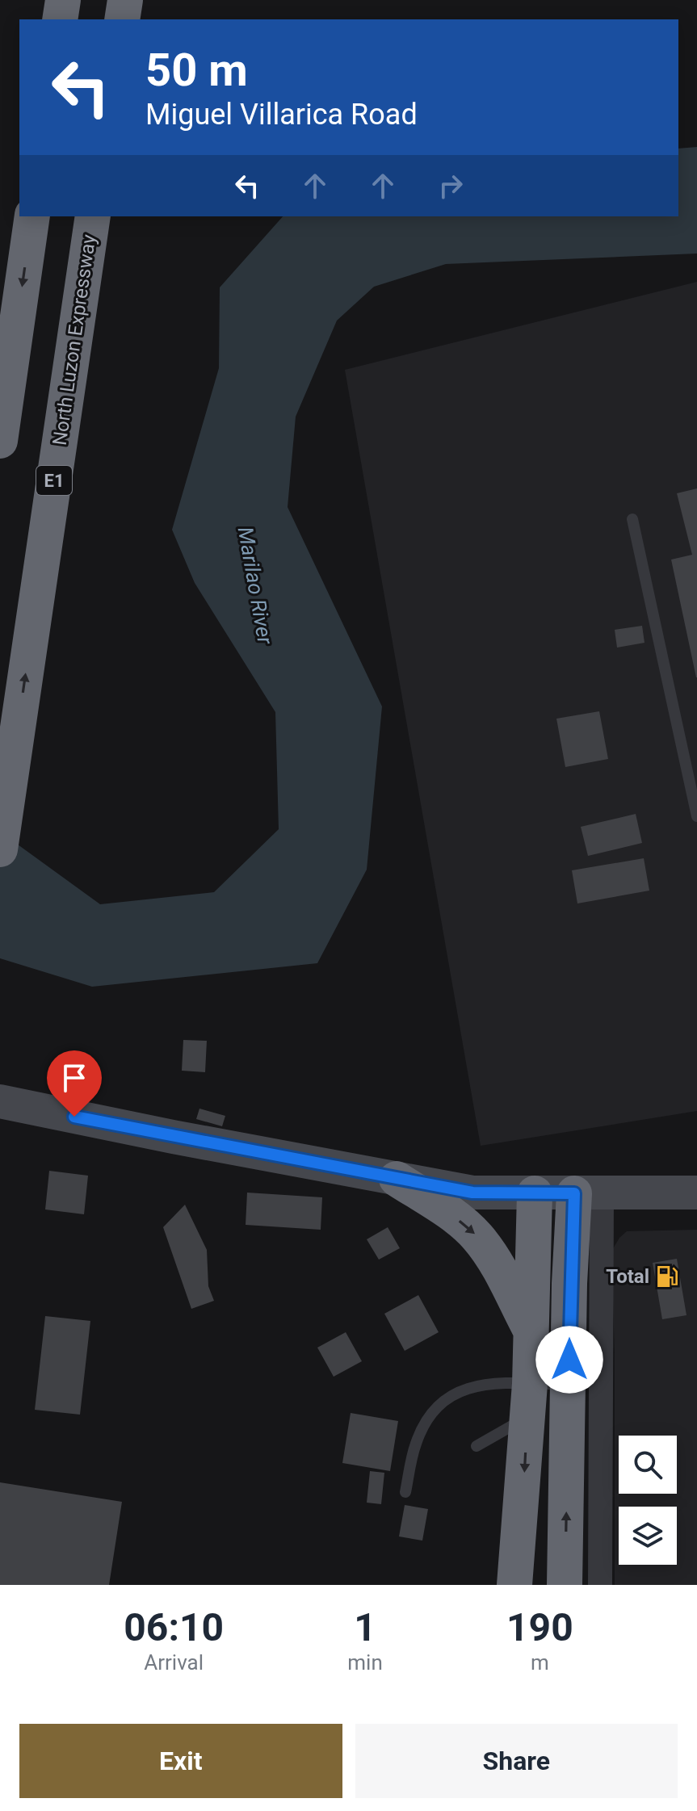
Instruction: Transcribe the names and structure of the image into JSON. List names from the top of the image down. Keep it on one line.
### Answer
{"streets":{"highway":["North Luzon Expressway","E1"]},"water":["Marilao River"],"places":{"fuel station":["Total"]},"page":{"turn":["50 m","Miguel Villarica Road"],"eta":["06:10","Arrival","1","min","190","m"],"buttons":["Exit","Share"]}}
